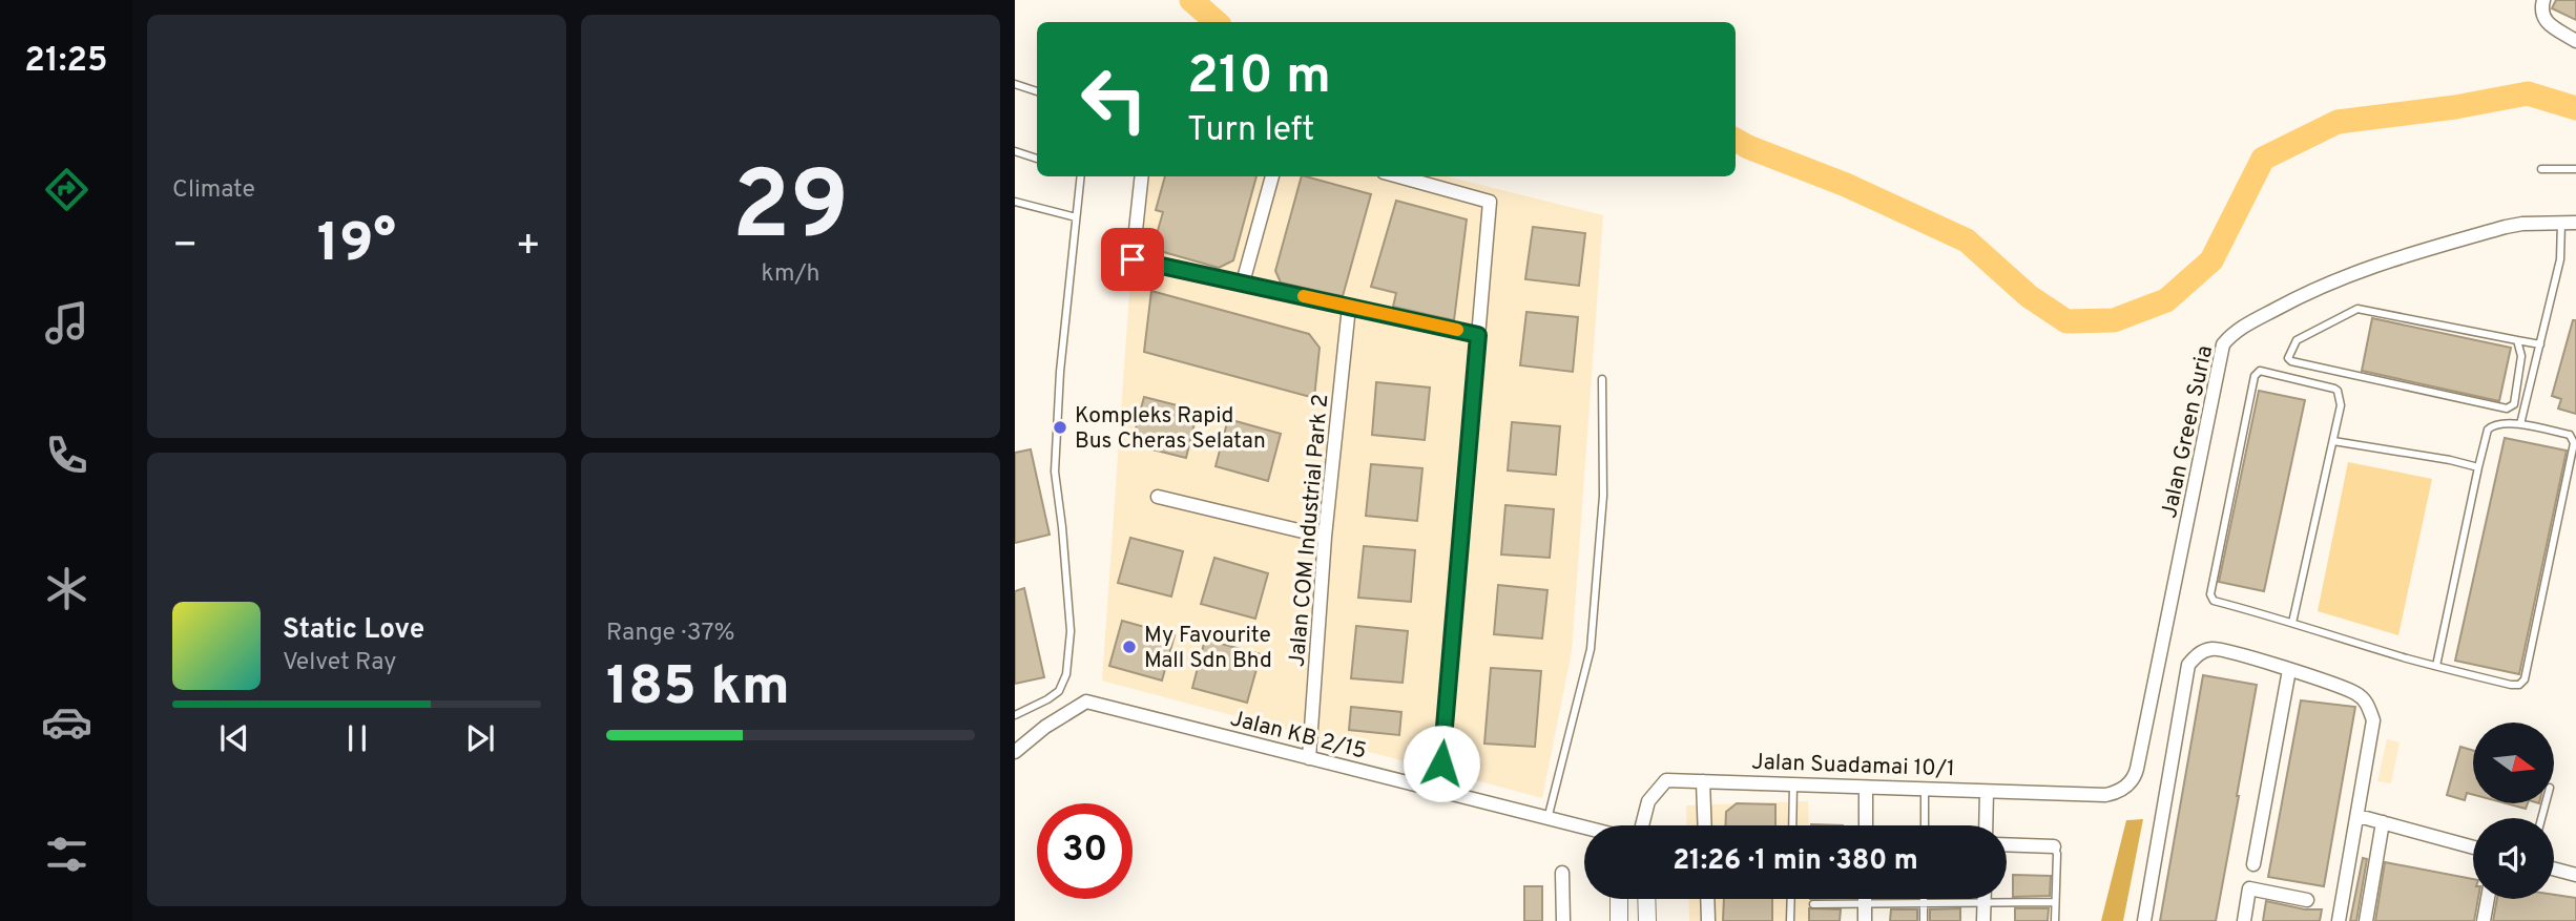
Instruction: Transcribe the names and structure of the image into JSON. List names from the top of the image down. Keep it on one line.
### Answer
{"streets":{"street":["Jalan Green Suria","Jalan COM Industrial Park 2","Jalan KB 2/15","Jalan Suadamai 10/1"]},"crossings":[["Jalan Green Suria","Jalan Suadamai 10/1"],["Jalan COM Industrial Park 2","Jalan KB 2/15"]],"places":["Kompleks Rapid Bus Cheras Selatan","My Favourite Mall Sdn Bhd"],"north":"right","page":{"tabs":"21:25","tile":["Climate",["29","km/h"],["Range · 37%","185 km"]],"turn":["210 m","Turn left"],"heat":["−","19°","+"],"song":["Static Love","Velvet Ray"],"limit":"30","trip":"21:26 · 1 min · 380 m"}}
